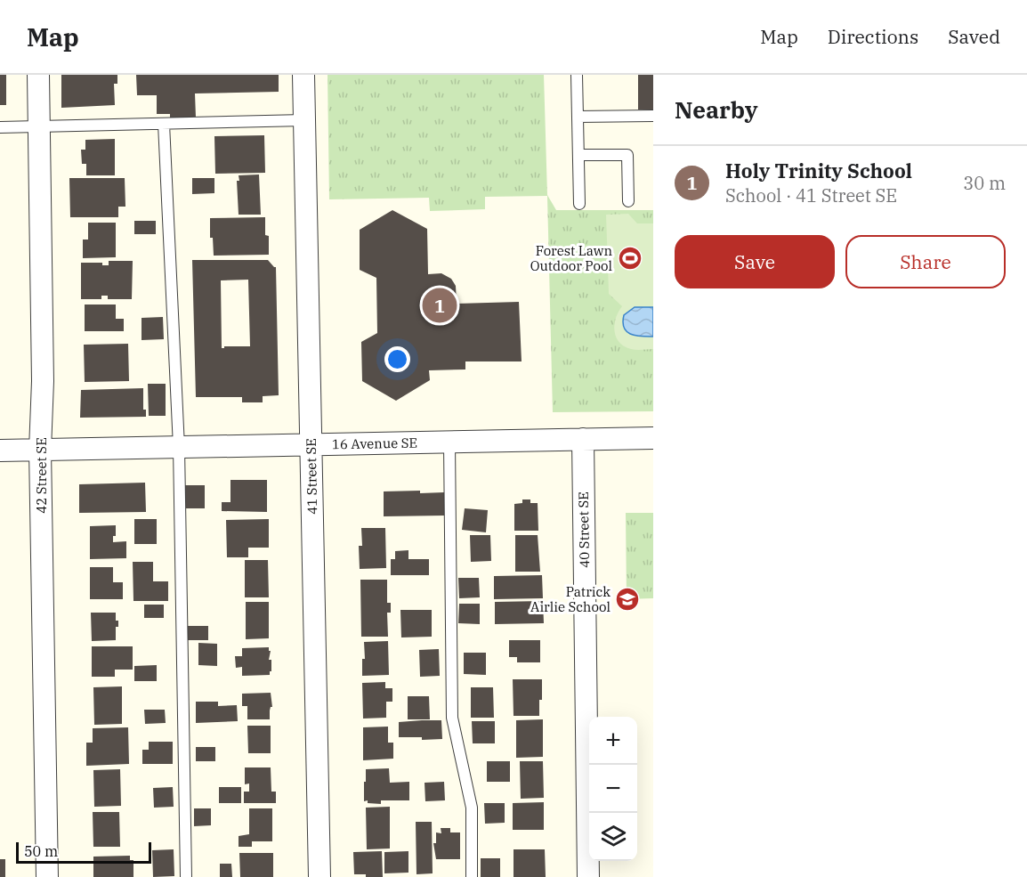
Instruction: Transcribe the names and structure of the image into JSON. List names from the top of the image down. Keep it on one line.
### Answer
{"streets":{"street":["16 Avenue SE","42 Street SE","41 Street SE","40 Street SE"]},"crossings":[["16 Avenue SE","42 Street SE"],["16 Avenue SE","41 Street SE"],["16 Avenue SE","40 Street SE"]],"places":{"sports":["Forest Lawn Outdoor Pool"],"school or university":["Patrick Airlie School"]},"scale_bar":"50 m","page":{"header":"Map","nav":["Map","Directions","Saved"],"heading":"Nearby","list":[{"mark":"1","name":"Holy Trinity School","note":"School · 41 Street SE","value":"30 m"}],"buttons":["Save","Share"],"pins":"1","map_buttons":["+","−"],"scale":"50 m"}}
